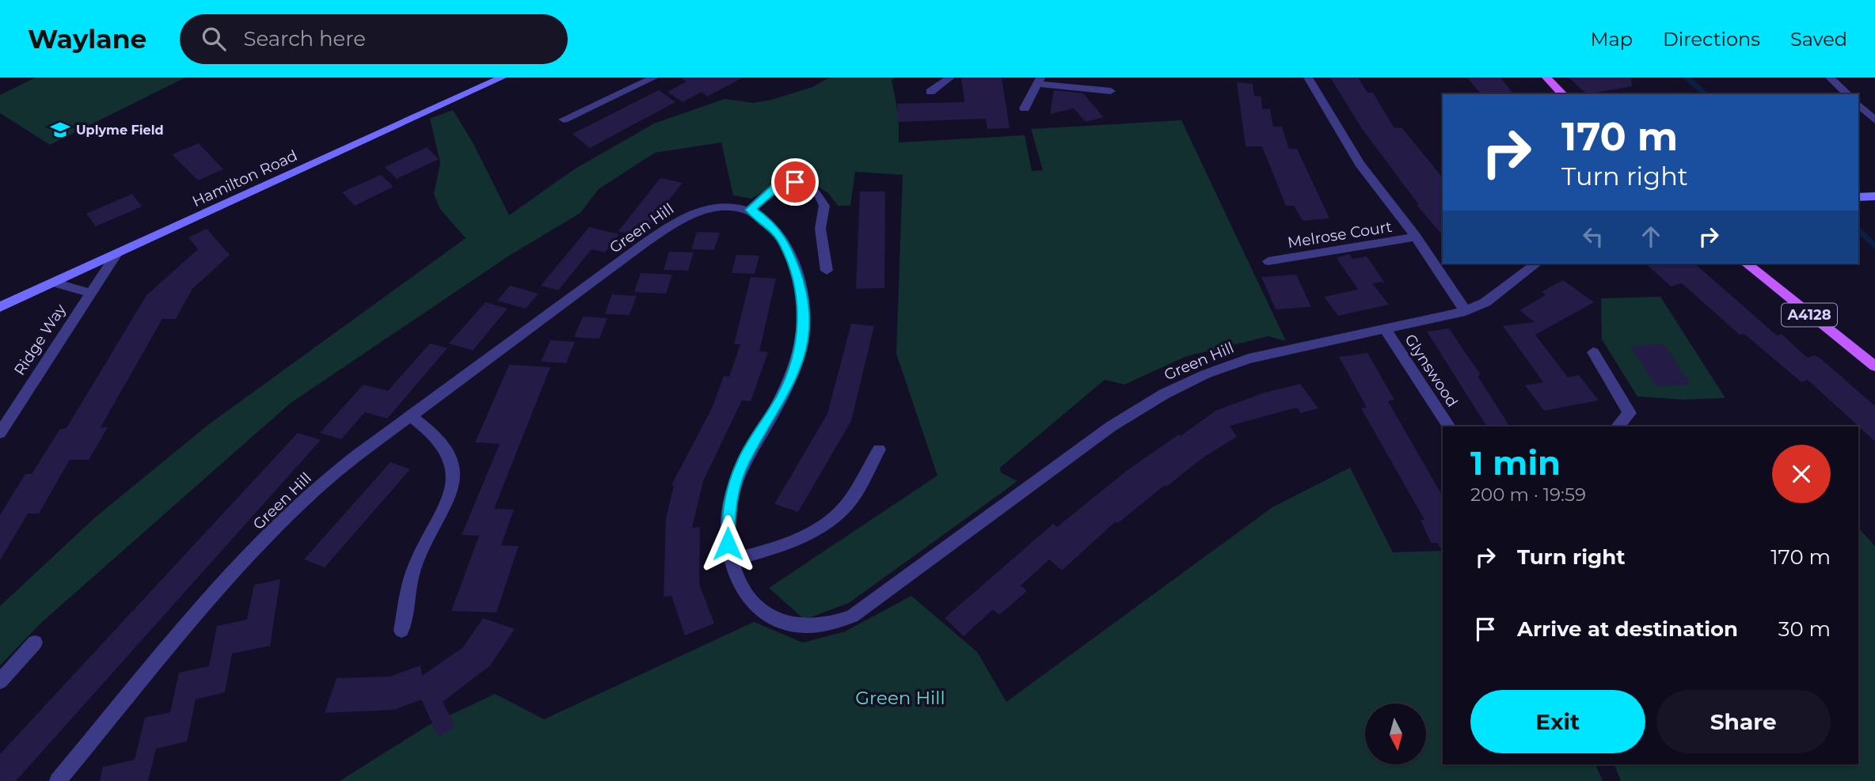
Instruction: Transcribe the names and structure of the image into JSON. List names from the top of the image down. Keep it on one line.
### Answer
{"streets":{"main road":["A4128"],"street":["Hamilton Road","Green Hill","Melrose Court","Ridge Way","Glynswood"]},"crossings":[["Hamilton Road","Ridge Way"],["Green Hill","Glynswood"]],"parks":["Green Hill"],"places":{"school or university":["Uplyme Field"]},"north":"bottom","page":{"header":"Waylane","search":"Search here","nav":["Map","Directions","Saved"],"turn":["170 m","Turn right"],"heading":["1 min","200 m · 19:59"],"list":[{"name":"Turn right","value":"170 m"},{"name":"Arrive at destination","value":"30 m"}],"buttons":["Exit","Share"]}}
